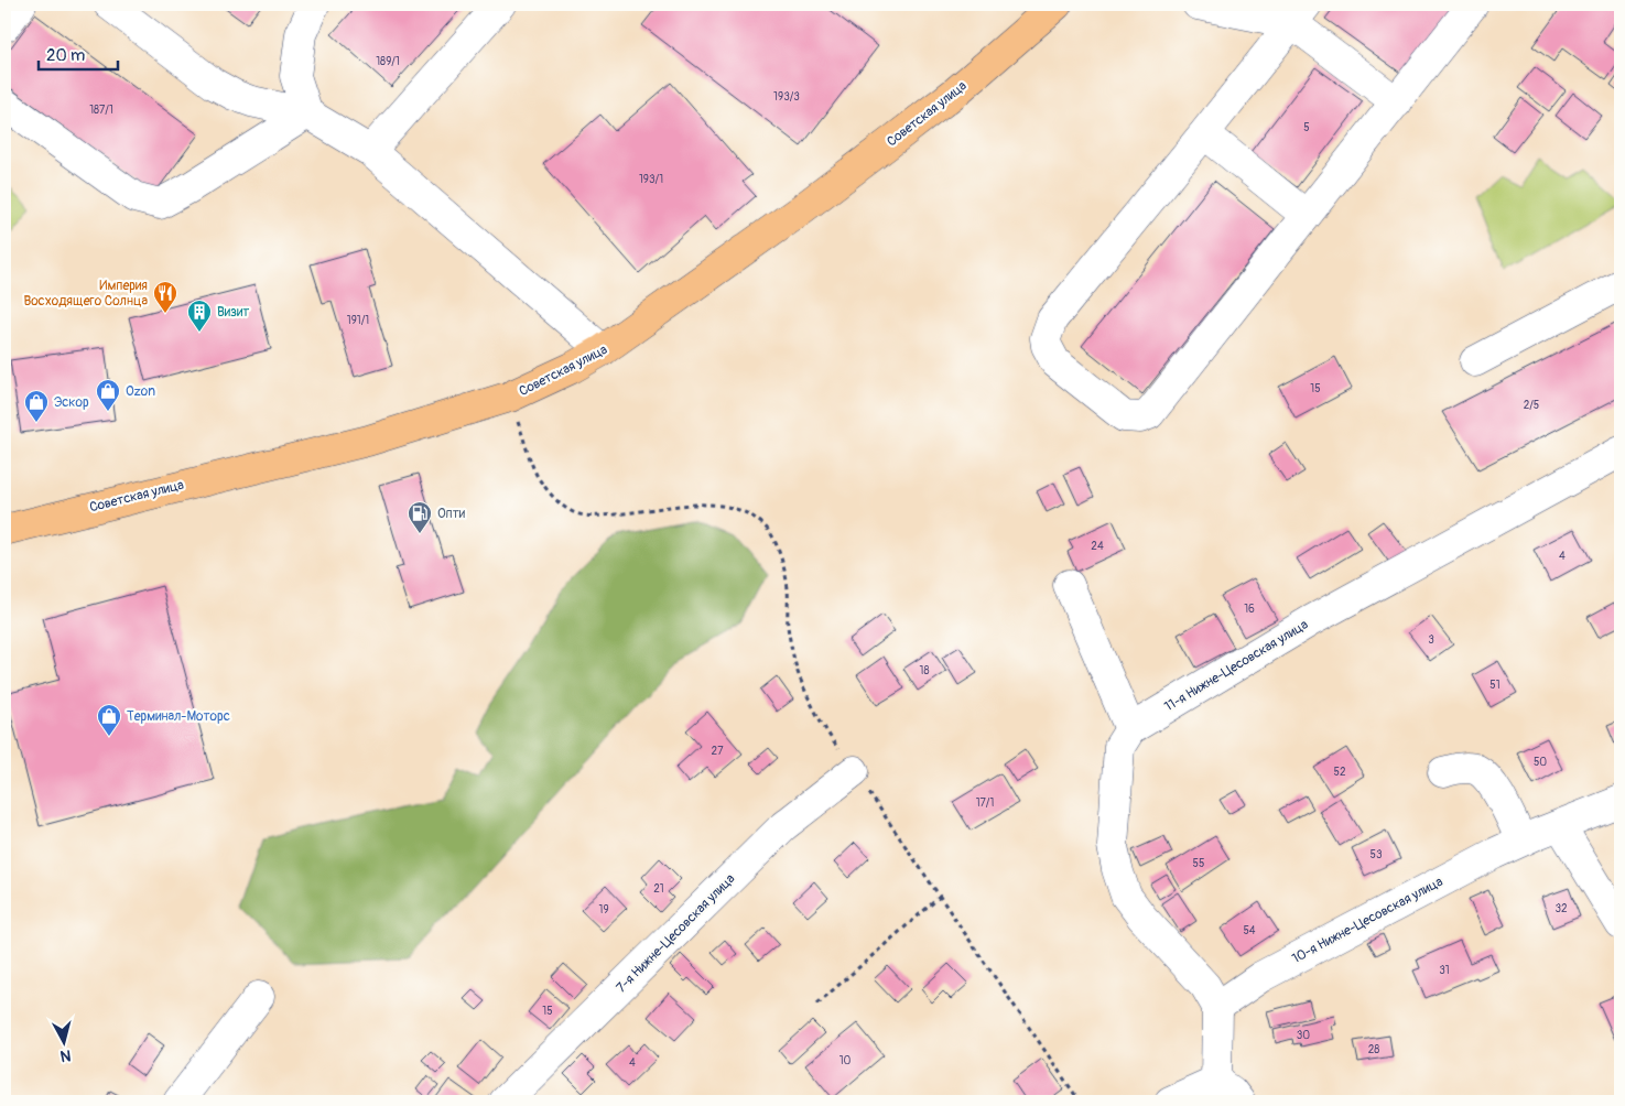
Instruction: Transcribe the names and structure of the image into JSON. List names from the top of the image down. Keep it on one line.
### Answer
{"streets":{"main road":["Советская улица"],"street":["11-я Нижне-Цесовская улица","10-я Нижне-Цесовская улица","7-я Нижне-Цесовская улица"]},"places":{"restaurant":["Империя Восходящего Солнца"],"building":["Визит"],"shop":["Ozon","Эскор","Терминал-Моторс"],"fuel station":["Опти"]},"house_numbers":["189/1","193/3","187/1","5","193/1","191/1","15","2/5","24","4","16","3","18","51","27","50","52","17/1","53","55","21","32","19","54","31","15","30","28","10","4"],"scale_bar":"20 m","north":"bottom"}
